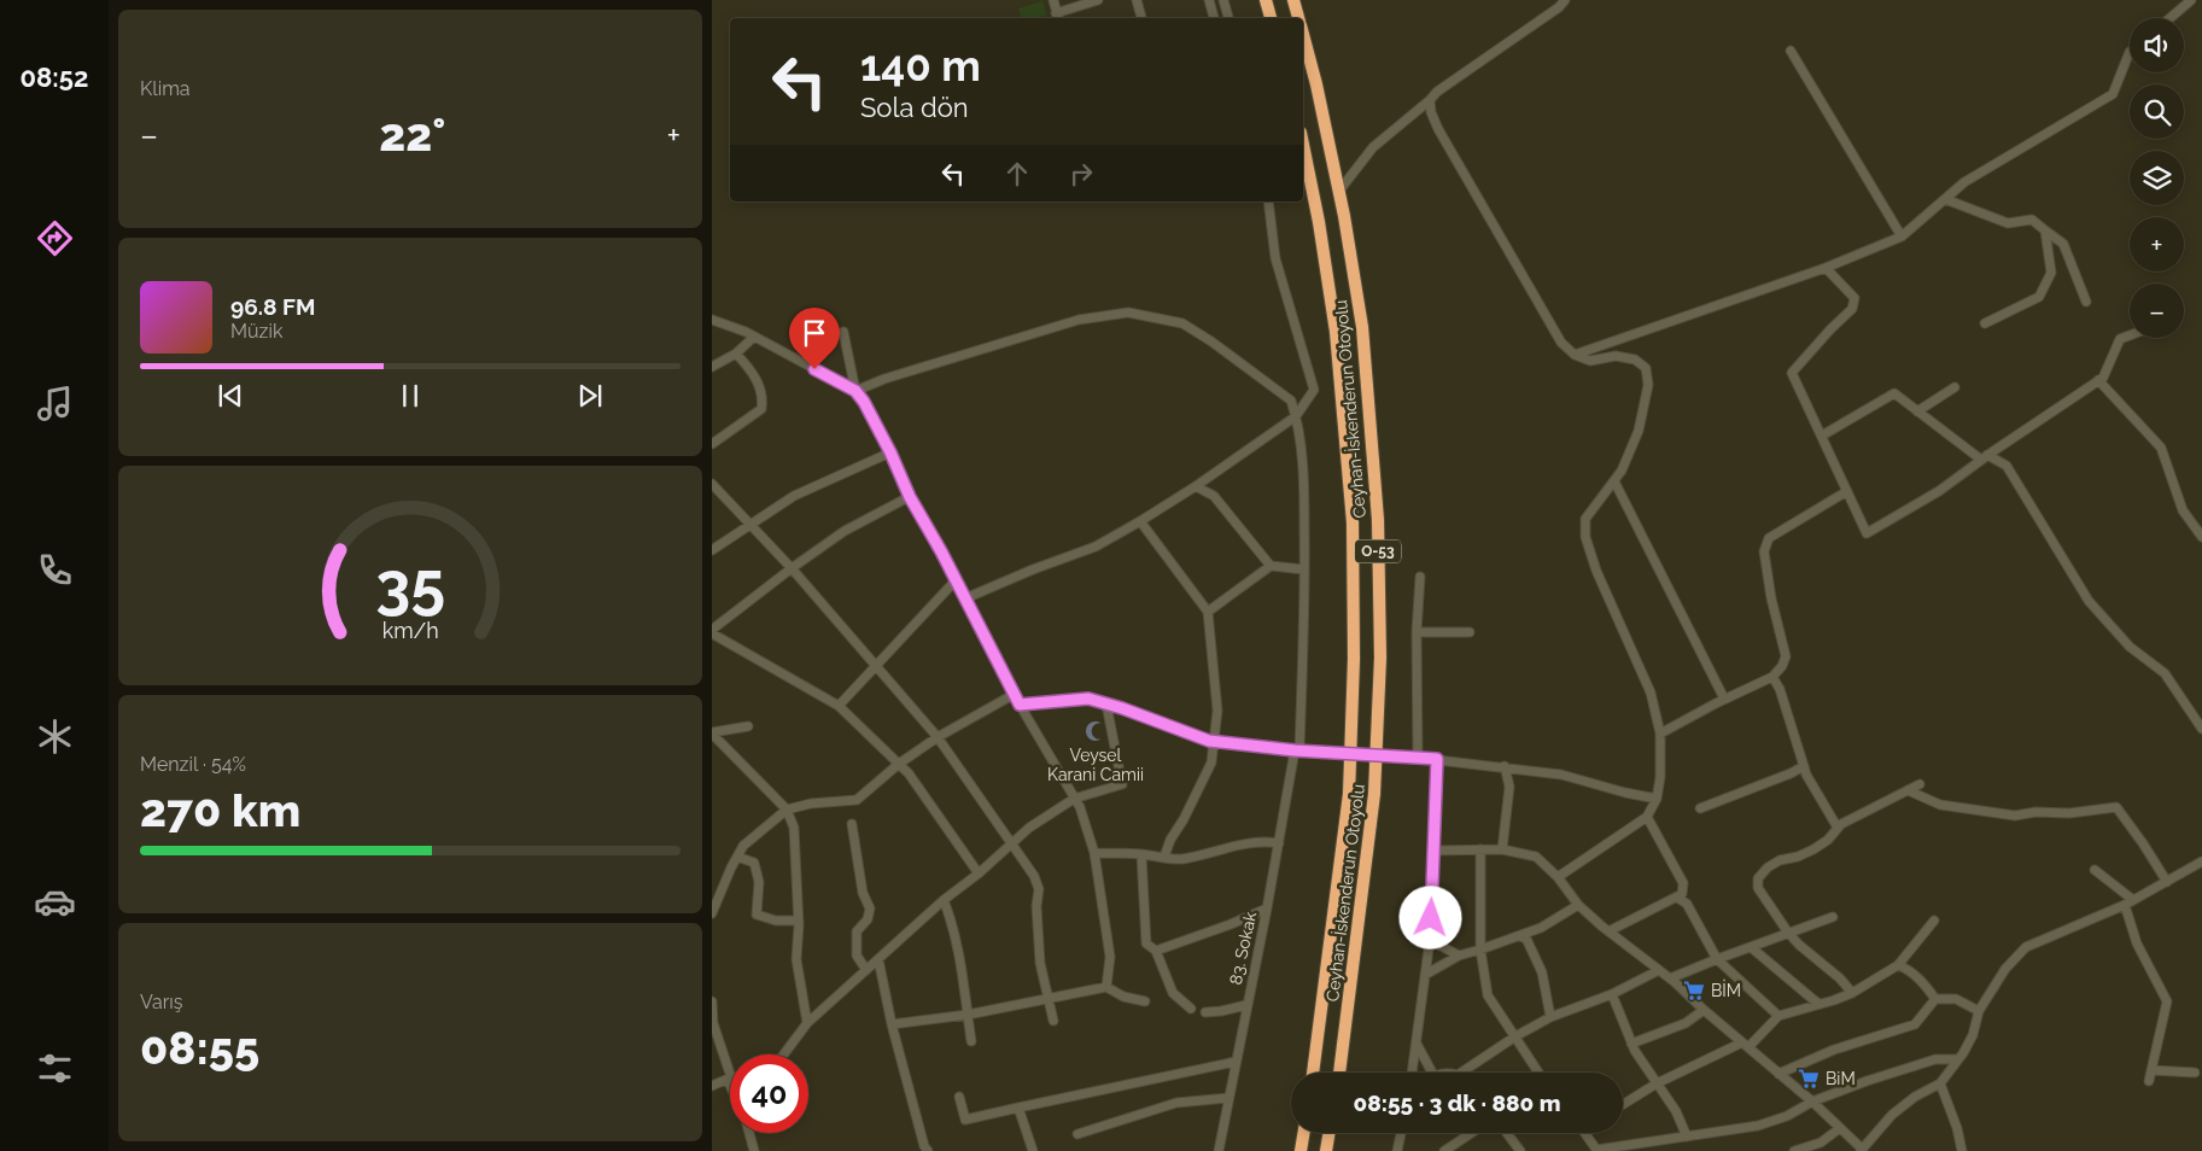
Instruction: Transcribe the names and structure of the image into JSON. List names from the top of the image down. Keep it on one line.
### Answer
{"streets":{"highway":["Ceyhan-İskenderun Otoyolu","O-53"],"street":["83. Sokak"]},"places":{"mosque":["Veysel Karani Camii"],"supermarket":["BİM","BiM"]},"page":{"tabs":"08:52","tile":["Klima",["Menzil · 54%","270 km"],["Varış","08:55"]],"map_buttons":["+","−"],"turn":["140 m","Sola dön"],"heat":["−","22°","+"],"song":["96.8 FM","Müzik"],"limit":"40","trip":"08:55 · 3 dk · 880 m","gauge":["35","km/h"]}}
